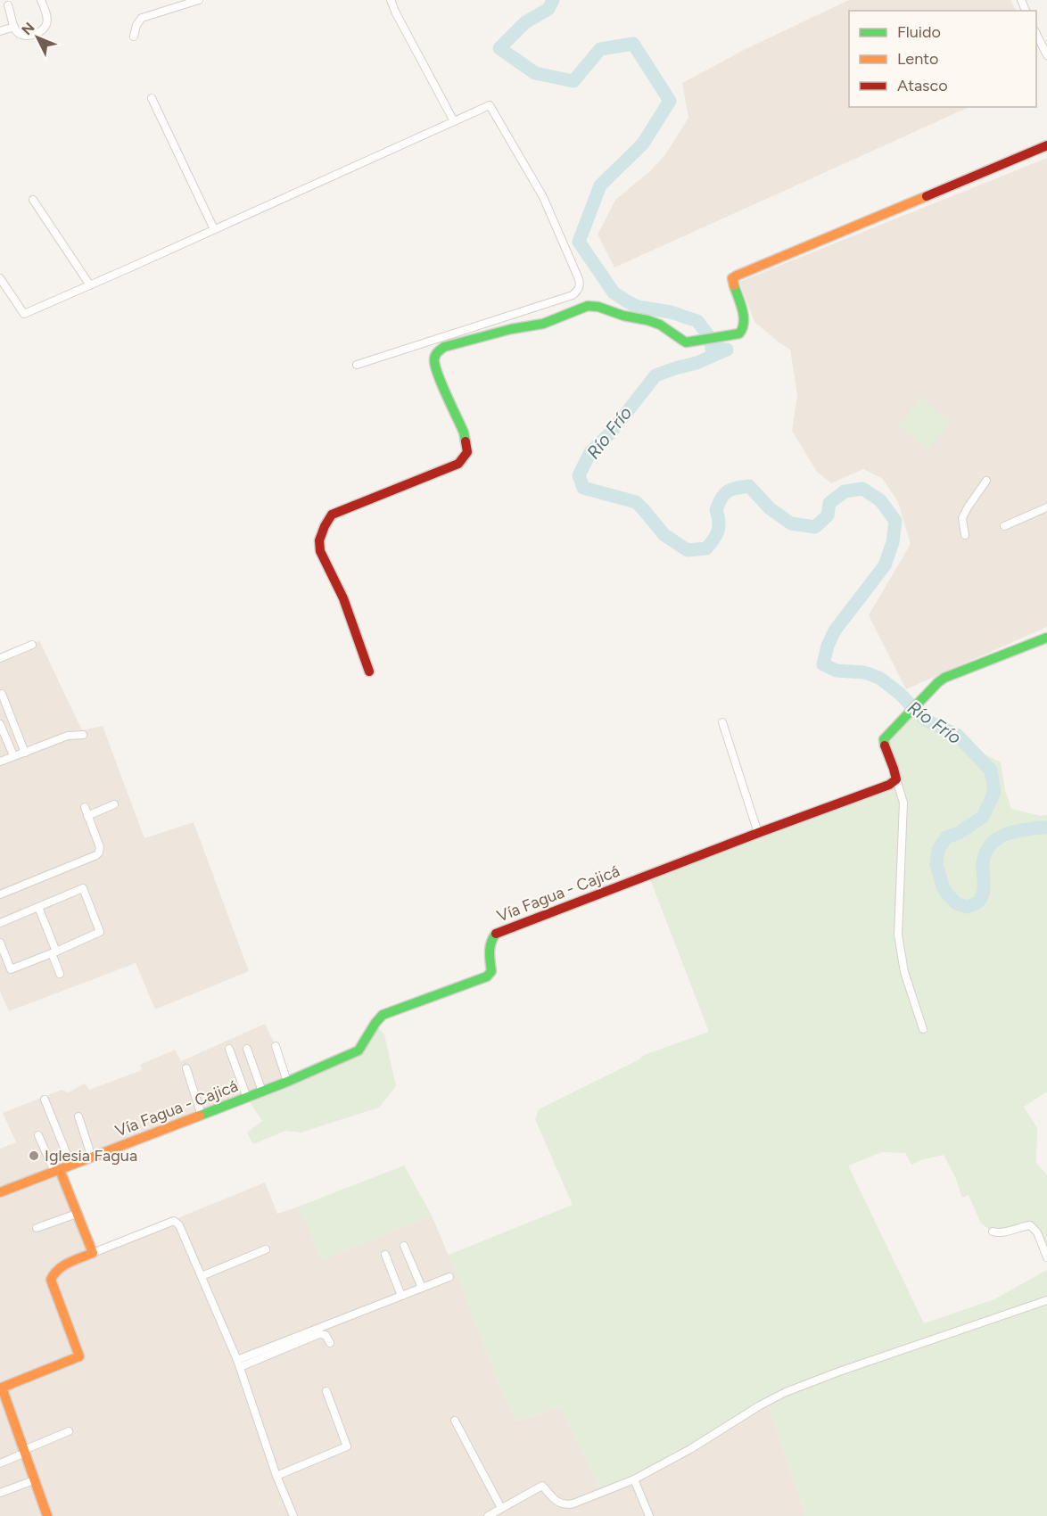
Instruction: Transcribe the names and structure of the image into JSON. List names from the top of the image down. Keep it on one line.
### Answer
{"streets":{"street":["Vía Fagua - Cajicá"]},"water":["Río Frío"],"places":["Iglesia Fagua"],"legend":["Fluido","Lento","Atasco"],"north":"top left"}
